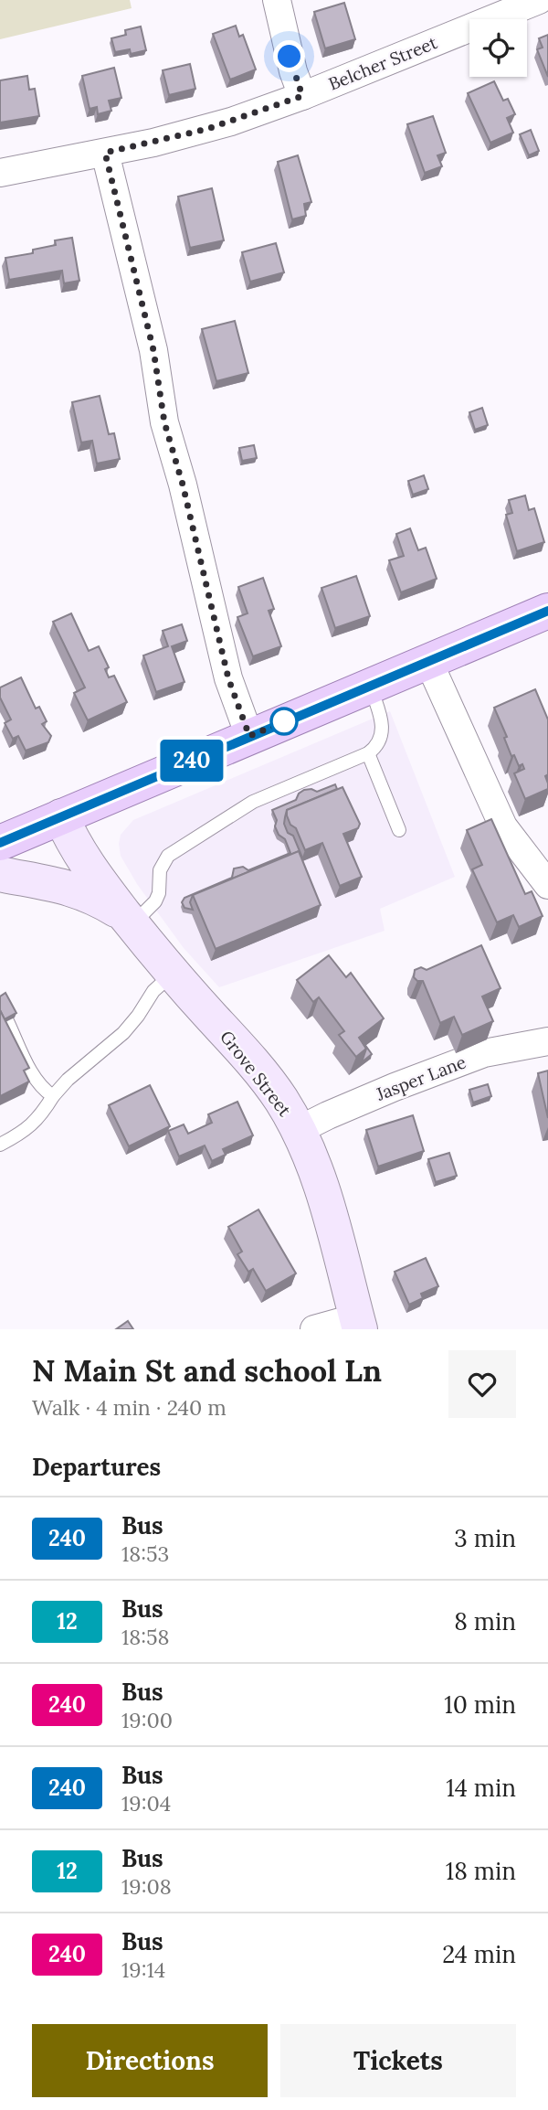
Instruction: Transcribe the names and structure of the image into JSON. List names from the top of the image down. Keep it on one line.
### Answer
{"streets":{"street":["Belcher Street","Grove Street","Jasper Lane"]},"crossings":[["Grove Street","Jasper Lane"]],"lines":["bus line 240"],"page":{"on_map":"240","heading":[["N Main St and school Ln","Walk · 4 min · 240 m"],"Departures"],"list":[{"mark":"240","name":"Bus","note":"18:53","value":"3 min"},{"mark":"12","name":"Bus","note":"18:58","value":"8 min"},{"mark":"240","name":"Bus","note":"19:00","value":"10 min"},{"mark":"240","name":"Bus","note":"19:04","value":"14 min"},{"mark":"12","name":"Bus","note":"19:08","value":"18 min"},{"mark":"240","name":"Bus","note":"19:14","value":"24 min"}],"buttons":["Directions","Tickets"]}}
